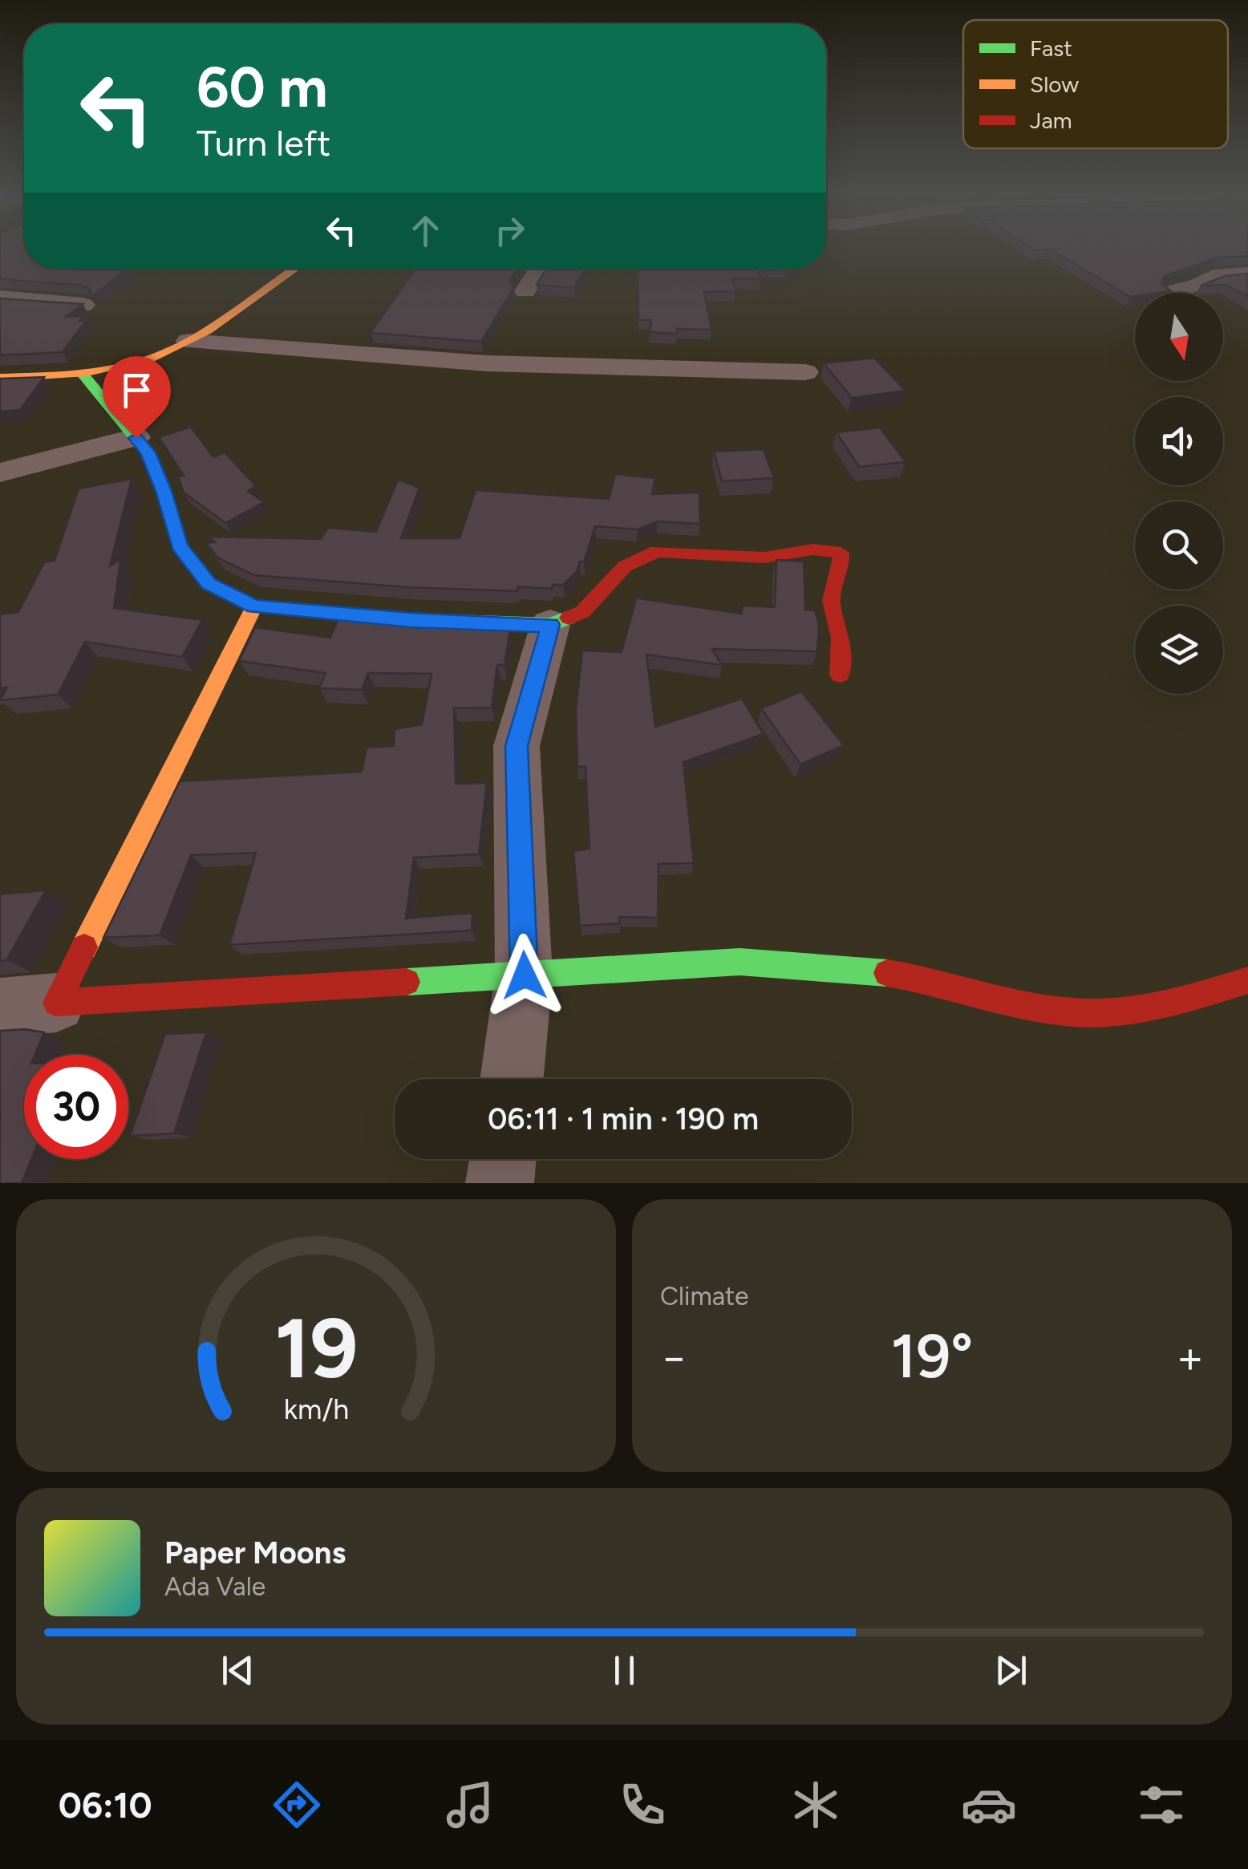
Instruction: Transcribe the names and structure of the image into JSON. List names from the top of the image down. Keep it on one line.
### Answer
{"legend":["Fast","Slow","Jam"],"north":"bottom","page":{"turn":["60 m","Turn left"],"limit":"30","trip":"06:11 · 1 min · 190 m","tile":"Climate","heat":["−","19°","+"],"song":["Paper Moons","Ada Vale"],"tabs":"06:10","gauge":["19","km/h"]}}
